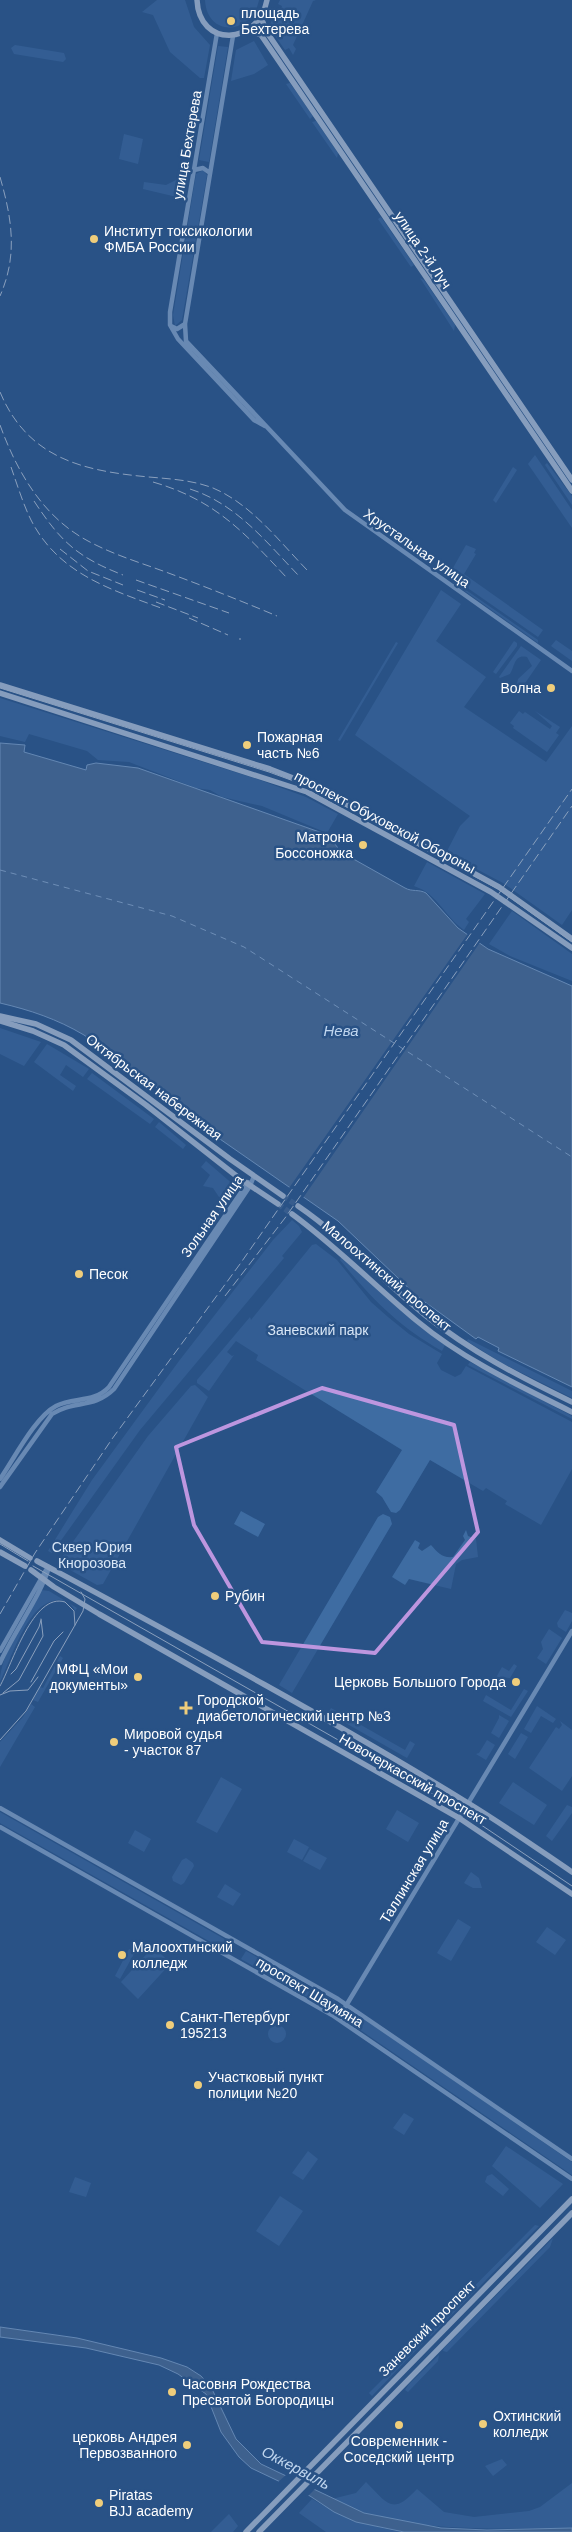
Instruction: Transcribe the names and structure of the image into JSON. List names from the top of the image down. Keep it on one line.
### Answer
{"streets":{"main road":["улица 2-й Луч","проспект Обуховской Обороны","Октябрьская набережная","Малоохтинский проспект","Новочеркасский проспект","Заневский проспект"],"street":["улица Бехтерева","Хрустальная улица","Зольная улица","Таллинская улица","проспект Шаумяна"]},"crossings":[["улица Бехтерева","Хрустальная улица"],["Октябрьская набережная","Зольная улица"],["Новочеркасский проспект","Таллинская улица"],["Таллинская улица","проспект Шаумяна"]],"water":["Нева","Оккервиль"],"parks":["Заневский парк","Сквер Юрия Кнорозова"],"places":{"other":["площадь Бехтерева","Институт токсикологии ФМБА России","Волна","Пожарная часть №6","Матрона Боссоножка","Песок","Рубин","МФЦ «Мои документы»","Церковь Большого Города","Мировой судья - участок 87","Малоохтинский колледж","Санкт-Петербург 195213","Участковый пункт полиции №20","Часовня Рождества Пресвятой Богородицы","Охтинский колледж","Современник - Соседский центр","церковь Андрея Первозванного","Piratas BJJ academy"],"health":["Городской диабетологический центр №3"]}}
